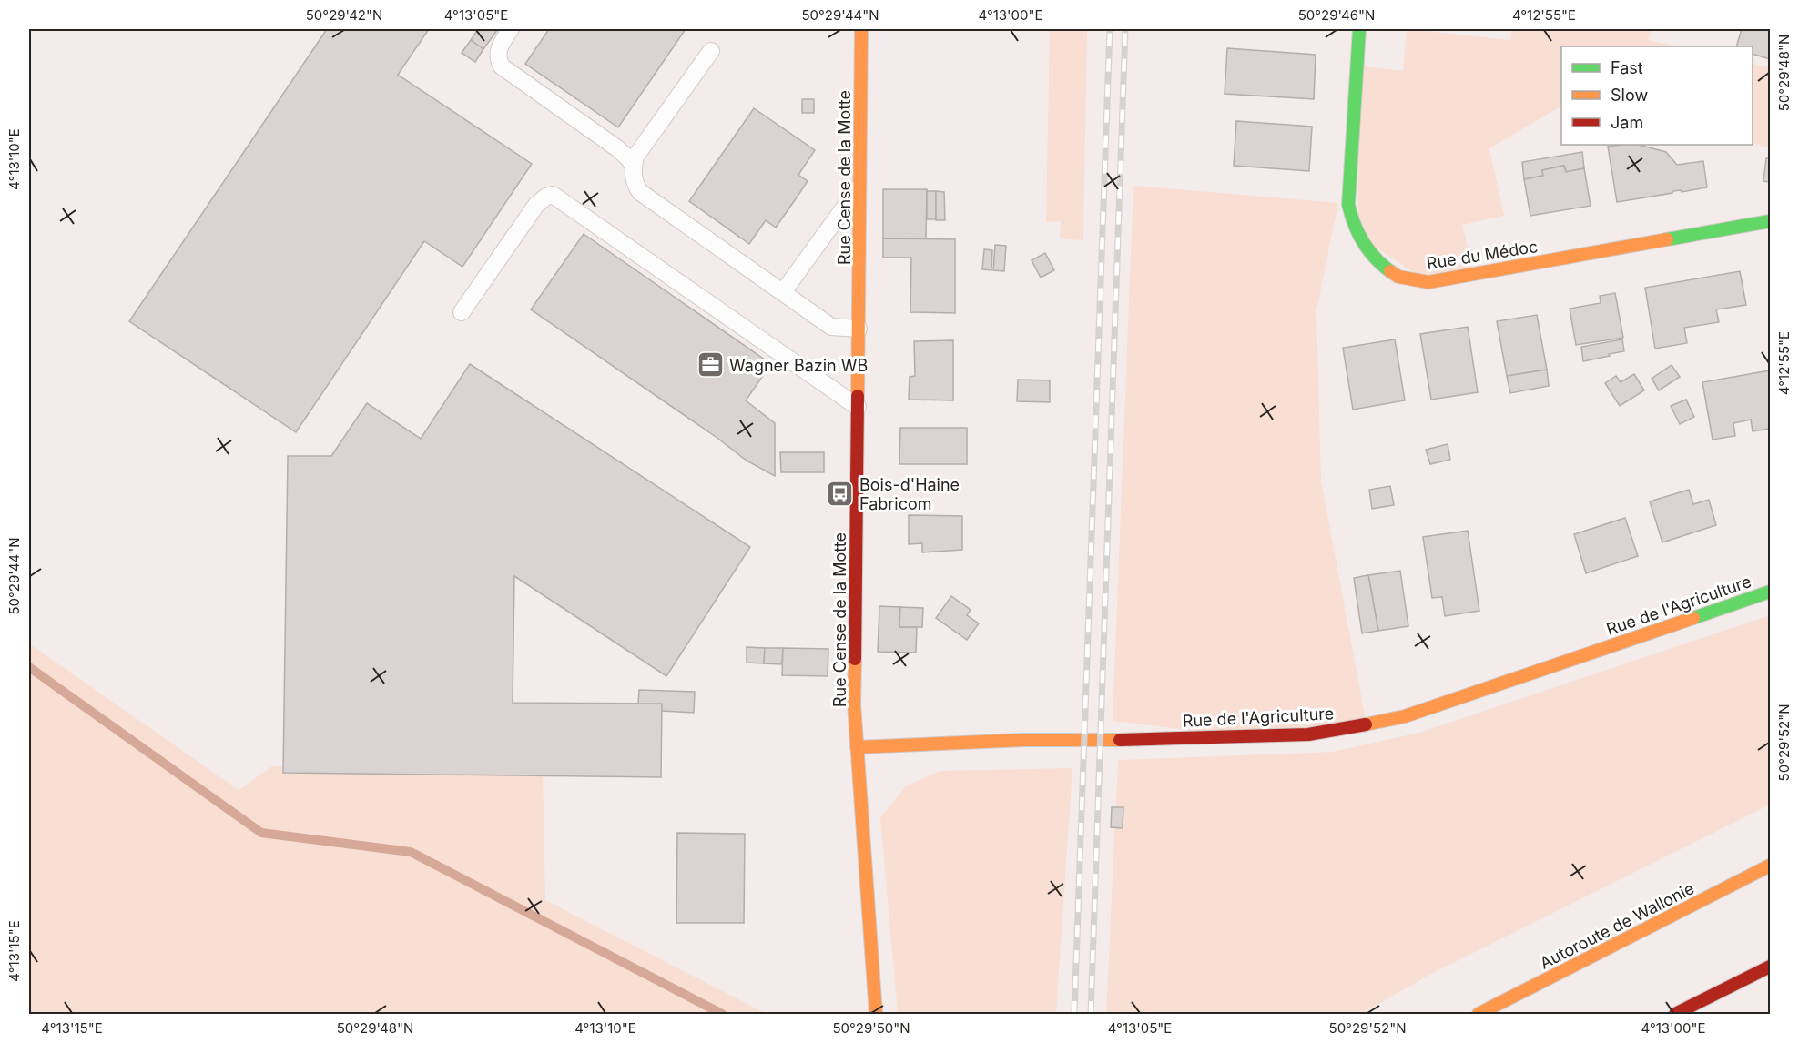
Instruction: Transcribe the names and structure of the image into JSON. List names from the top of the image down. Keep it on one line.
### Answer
{"streets":{"main road":["Rue Cense de la Motte","Rue du Médoc","Rue de l'Agriculture","Autoroute de Wallonie"]},"crossings":[["Rue Cense de la Motte","Rue de l'Agriculture"]],"places":{"office":["Wagner Bazin WB"],"bus stop":["Bois-d'Haine Fabricom"]},"legend":["Fast","Slow","Jam"],"coordinates":["50°29'42\"N","4°13'05\"E","50°29'44\"N","4°13'00\"E","50°29'46\"N","4°12'55\"E","50°29'48\"N","4°13'10\"E","50°29'52\"N","4°13'15\"E","50°29'50\"N"]}
